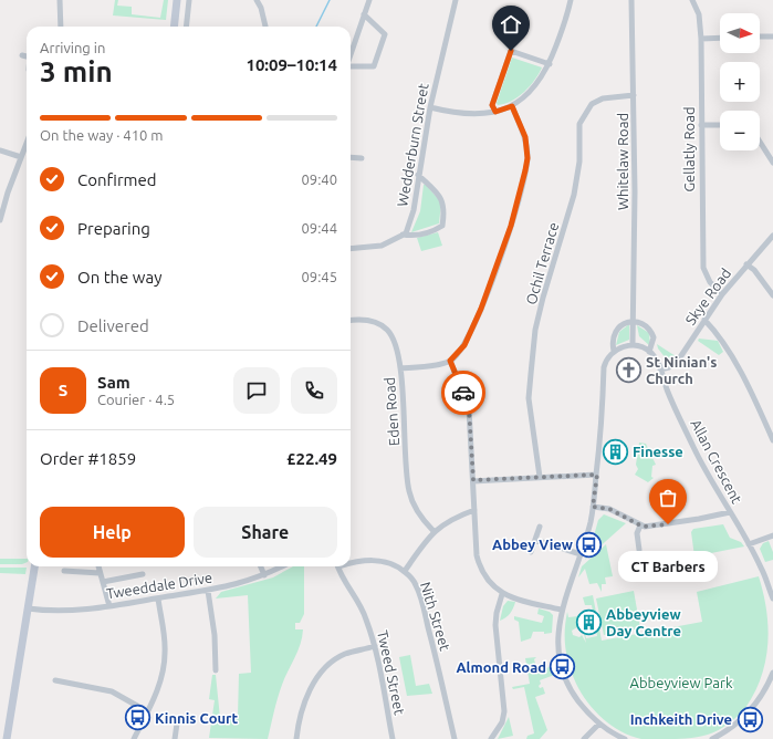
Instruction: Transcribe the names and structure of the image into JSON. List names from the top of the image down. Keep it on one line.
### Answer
{"streets":{"street":["Wedderburn Street","Gellatly Road","Whitelaw Road","Ochil Terrace","Skye Road","Eden Road","Allan Crescent","Tweeddale Drive","Nith Street","Tweed Street"]},"crossings":[["Gellatly Road","Skye Road"],["Whitelaw Road","Ochil Terrace"],["Skye Road","Allan Crescent"]],"parks":["Abbeyview Park"],"places":{"church":["St Ninian's Church"],"building":["Finesse","Abbeyview Day Centre"],"other":["CT Barbers"],"bus stop":["Abbey View","Almond Road","Kinnis Court","Inchkeith Drive"]},"north":"right","page":{"map_buttons":["+","−"],"heading":["3 min","Arriving in","10:09–10:14"],"panel":["Sam","Courier · 4.5","Order #1859","£22.49"],"bar":"On the way · 410 m","list":[["Confirmed","09:40"],["Preparing","09:44"],["On the way","09:45"],"Delivered"],"round":"S","buttons":["Help","Share"],"bubble":"CT Barbers"}}
